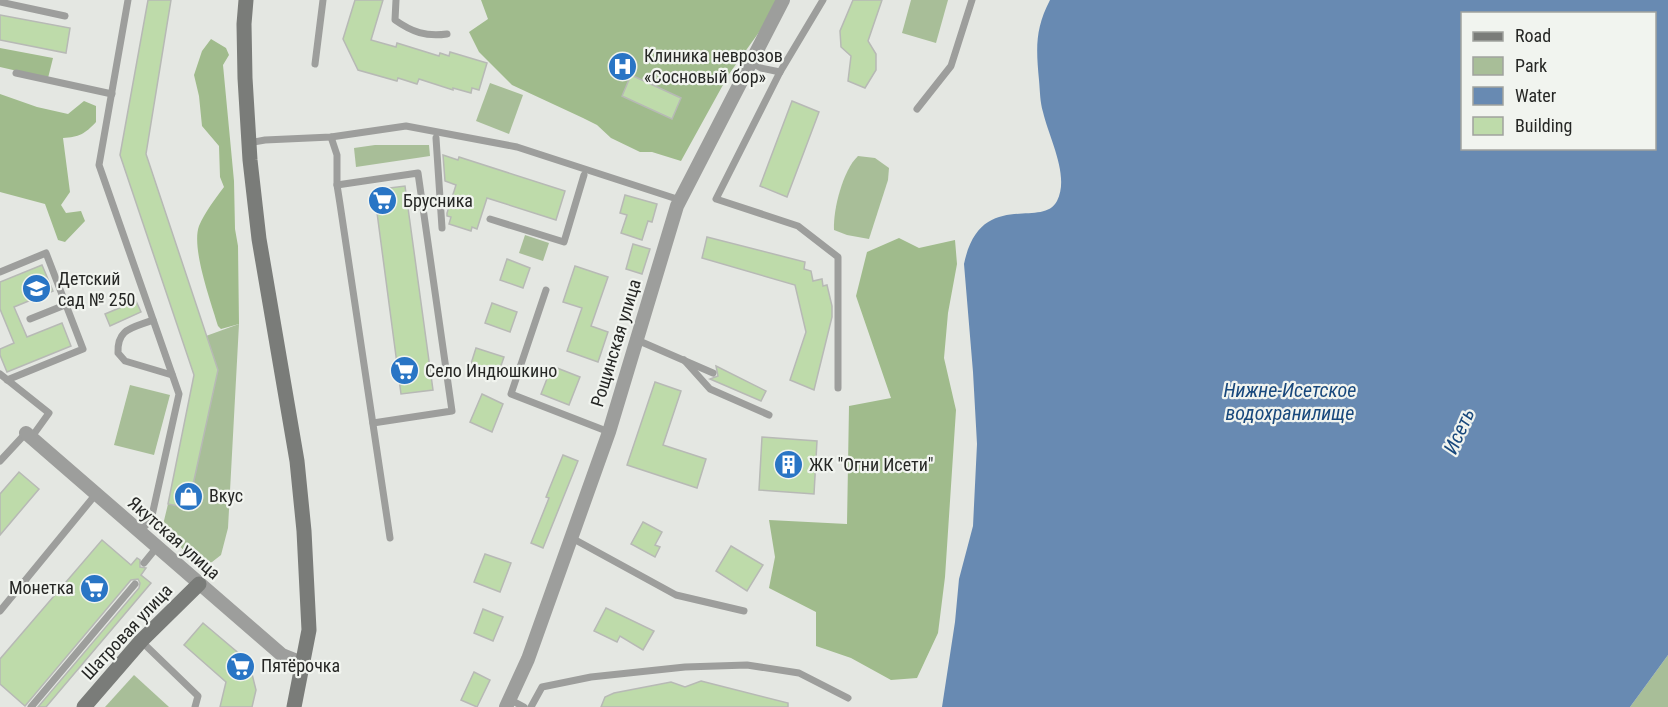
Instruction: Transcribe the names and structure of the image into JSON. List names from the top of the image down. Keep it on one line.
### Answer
{"streets":{"street":["Рощинская улица","Якутская улица","Шатровая улица"]},"crossings":[["Якутская улица","Шатровая улица"]],"water":["Нижне-Исетское водохранилище","Исеть"],"places":{"hospital":["Клиника неврозов «Сосновый бор»"],"supermarket":["Брусника","Село Индюшкино","Монетка","Пятёрочка"],"school or university":["Детский сад № 250"],"building":["ЖК \"Огни Исети\""],"shop":["Вкус"]},"legend":["Road","Park","Water","Building"]}
